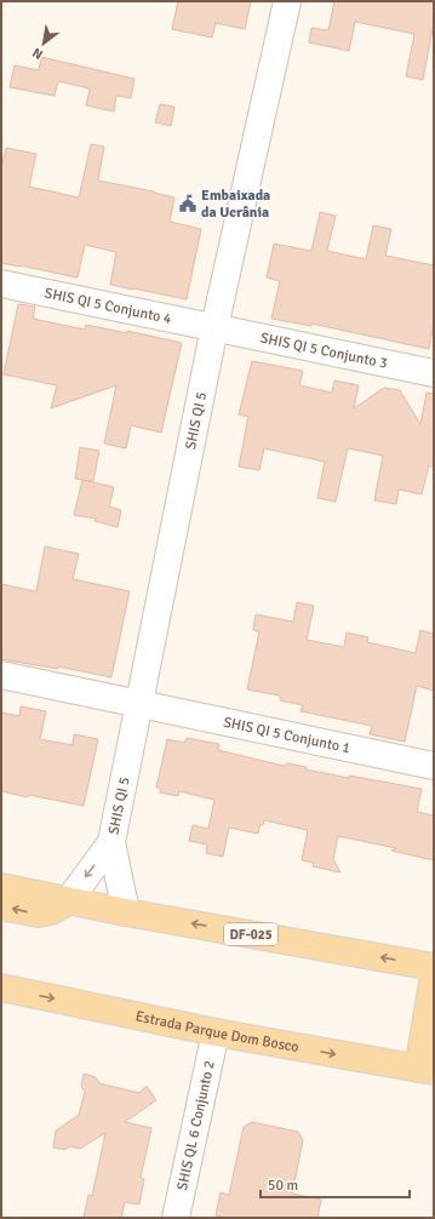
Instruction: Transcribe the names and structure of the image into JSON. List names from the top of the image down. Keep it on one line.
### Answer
{"streets":{"main road":["DF-025","Estrada Parque Dom Bosco"],"street":["SHIS QI 5 Conjunto 4","SHIS QI 5 Conjunto 3","SHIS QI 5","SHIS QI 5 Conjunto 1","SHIS QL 6 Conjunto 2"]},"crossings":[["SHIS QI 5 Conjunto 4","SHIS QI 5 Conjunto 3"],["SHIS QI 5 Conjunto 4","SHIS QI 5"],["SHIS QI 5 Conjunto 3","SHIS QI 5"],["SHIS QI 5","SHIS QI 5 Conjunto 1"],["SHIS QI 5","DF-025"],["Estrada Parque Dom Bosco","SHIS QL 6 Conjunto 2"]],"places":{"public building":["Embaixada da Ucrânia"]},"scale_bar":"50 m","north":"bottom left"}
